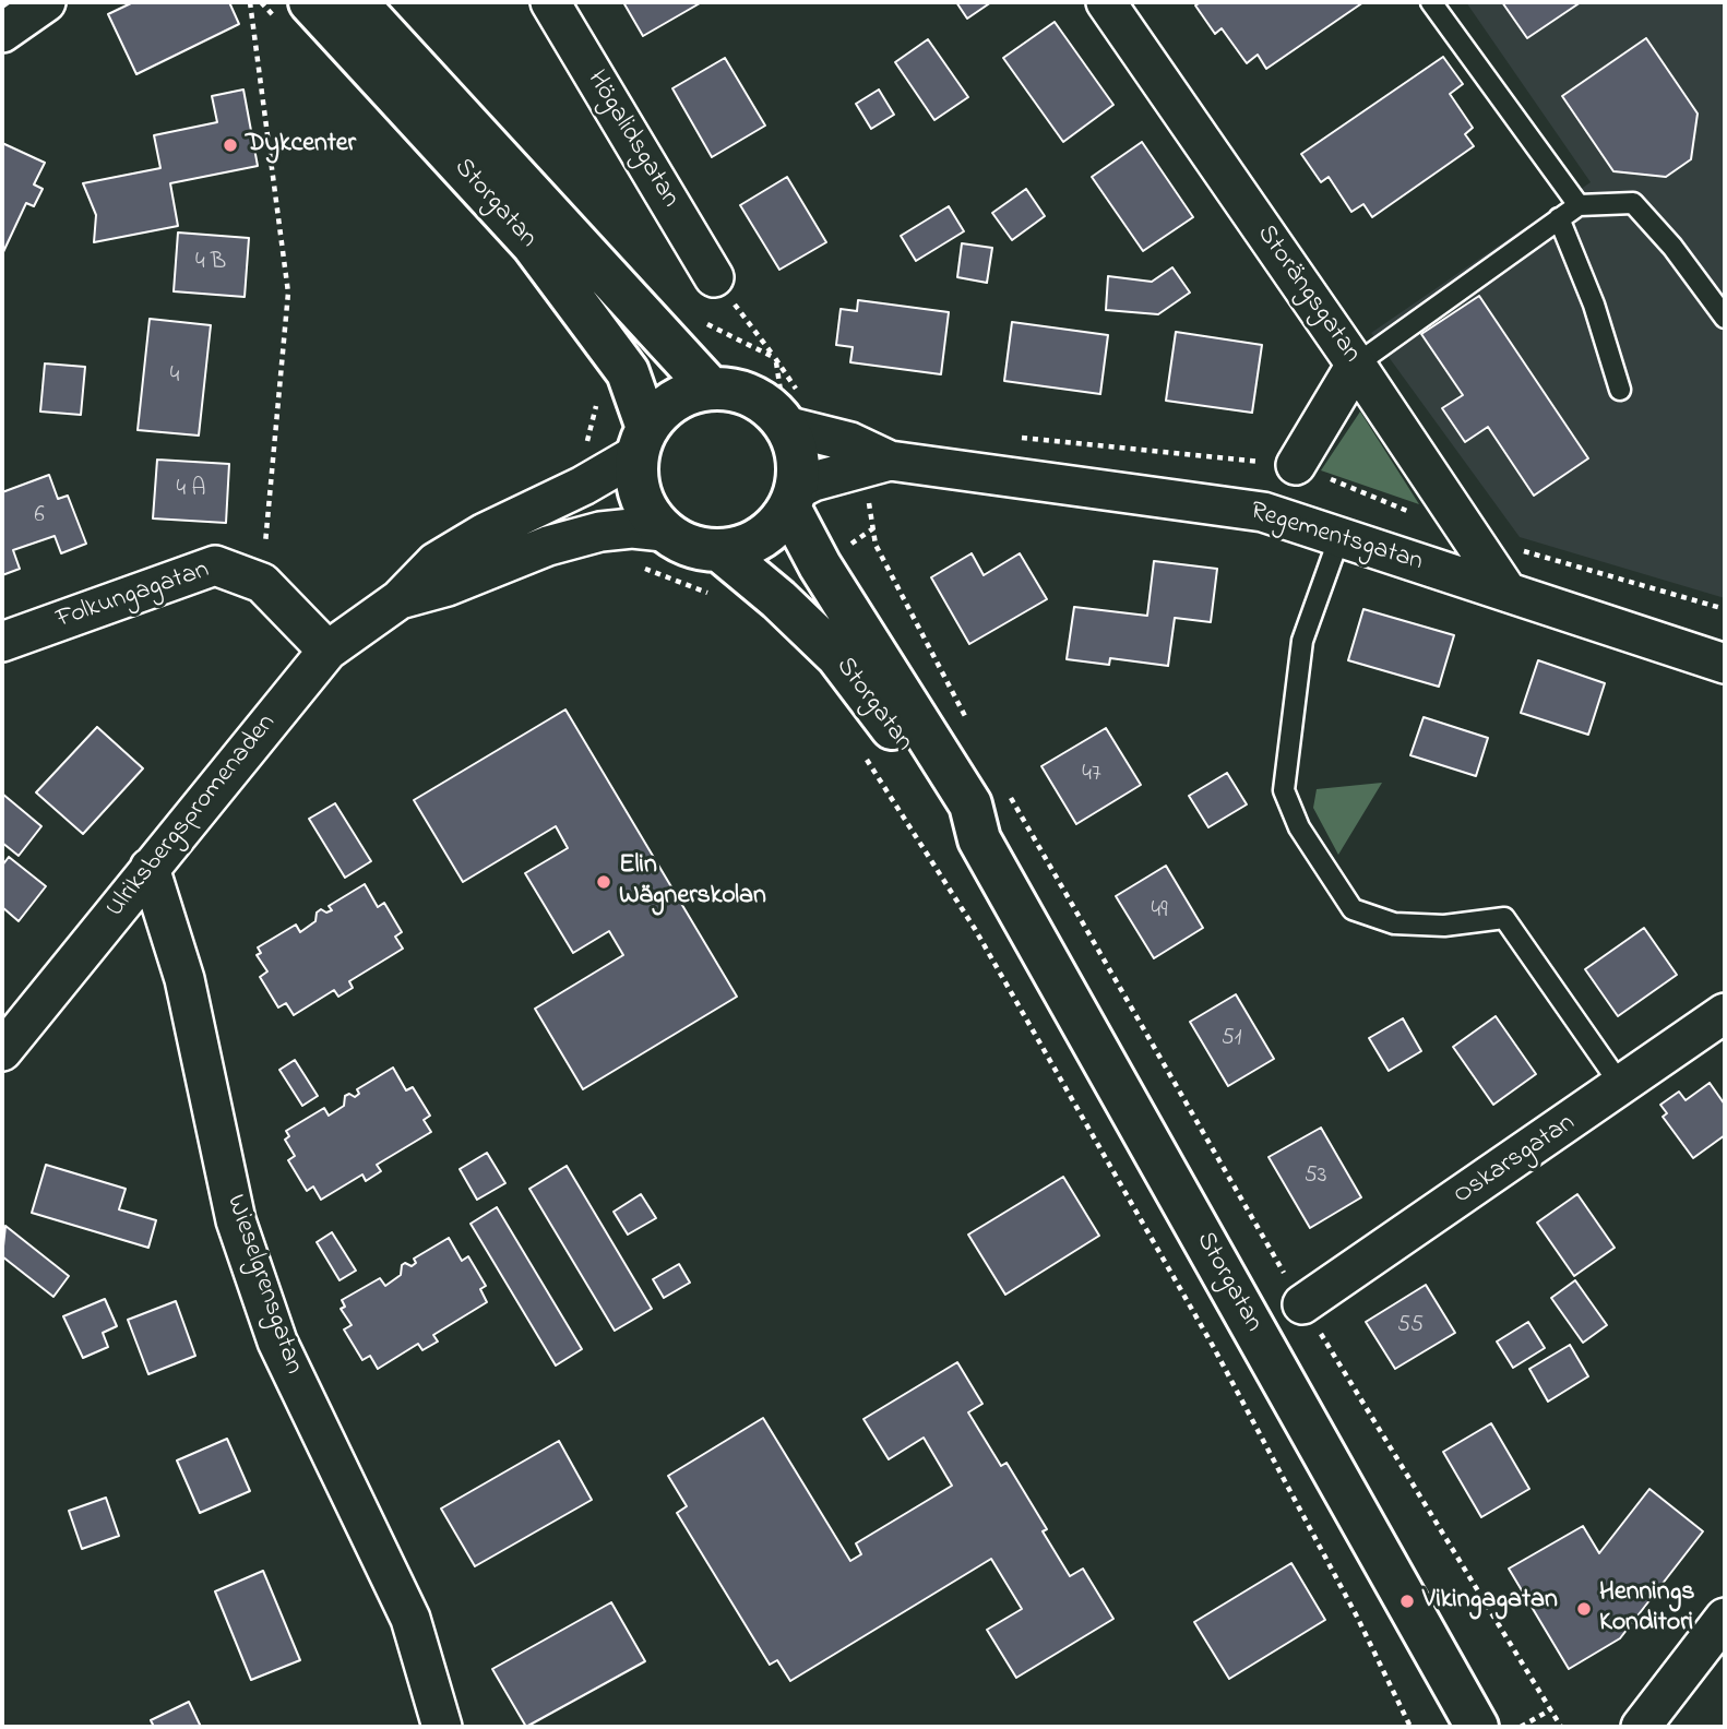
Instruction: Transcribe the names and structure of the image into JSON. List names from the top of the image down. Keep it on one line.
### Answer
{"streets":{"main road":["Storgatan"],"street":["Högalidsgatan","Storängsgatan","Regementsgatan","Folkungagatan","Ulriksbergspromenaden","Oskarsgatan","Wieselgrensgatan"]},"crossings":[["Storgatan","Regementsgatan"],["Storgatan","Ulriksbergspromenaden"],["Storängsgatan","Regementsgatan"],["Regementsgatan","Ulriksbergspromenaden"],["Folkungagatan","Ulriksbergspromenaden"],["Ulriksbergspromenaden","Wieselgrensgatan"]],"places":["Dykcenter","Elin Wägnerskolan","Vikingagatan","Hennings Konditori"],"house_numbers":["4 B","4","4 A","6","47","49","51","53","55"]}
